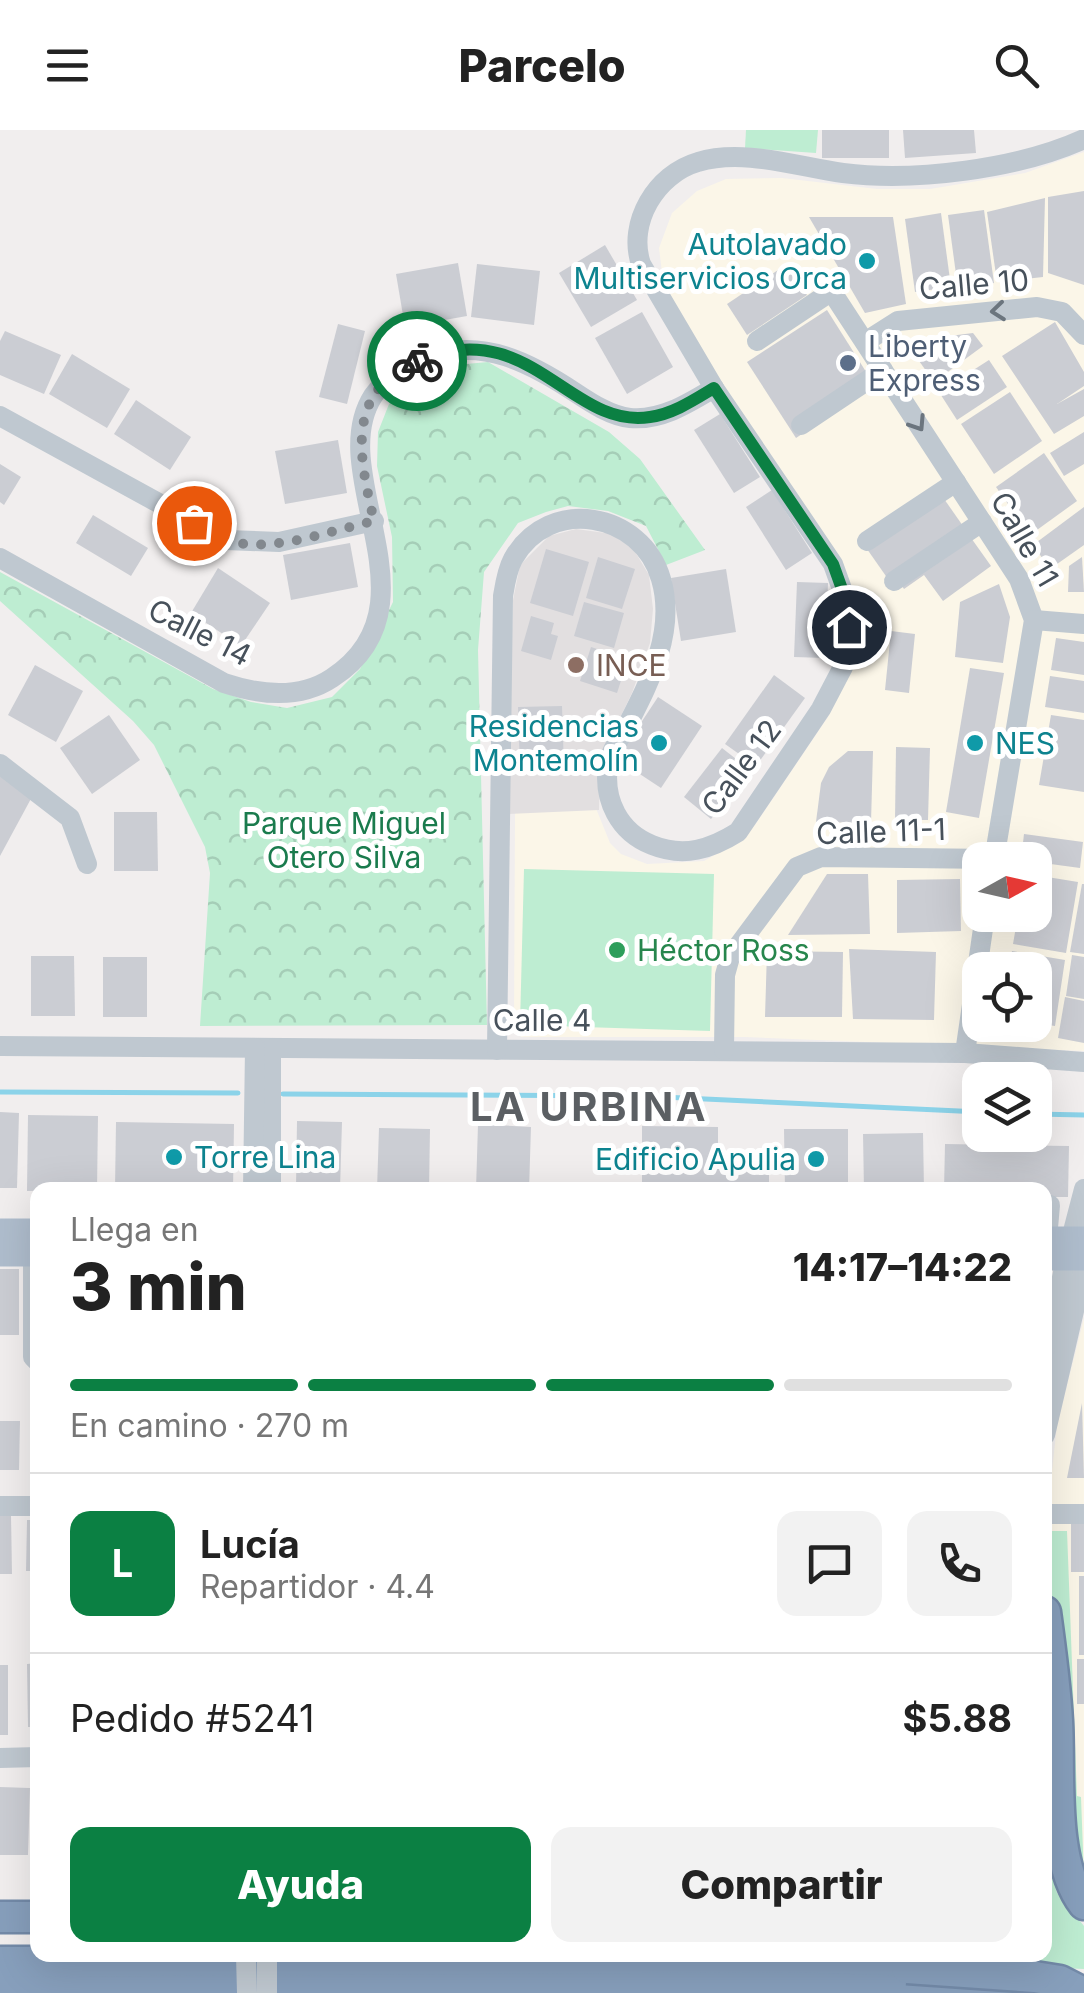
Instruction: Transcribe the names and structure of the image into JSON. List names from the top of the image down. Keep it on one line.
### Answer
{"streets":{"street":["Calle 10","Calle 11","Calle 14","Calle 12","Calle 11-1","Calle 4"]},"crossings":[["Calle 10","Calle 11"],["Calle 14","Calle 12"],["Calle 12","Calle 4"],["Calle 11-1","Calle 4"]],"one_way":["Calle 10"],"districts":["LA URBINA"],"parks":["Parque Miguel Otero Silva"],"places":["Autolavado Multiservicios Orca","Liberty Express","INCE","Residencias Montemolín","NES","Héctor Ross","Torre Lina","Edificio Apulia"],"north":"right","page":{"header":"Parcelo","heading":["3 min","Llega en","14:17–14:22"],"panel":["Lucía","Repartidor · 4.4","Pedido #5241","$5.88"],"bar":"En camino · 270 m","round":"L","buttons":["Ayuda","Compartir"]}}
